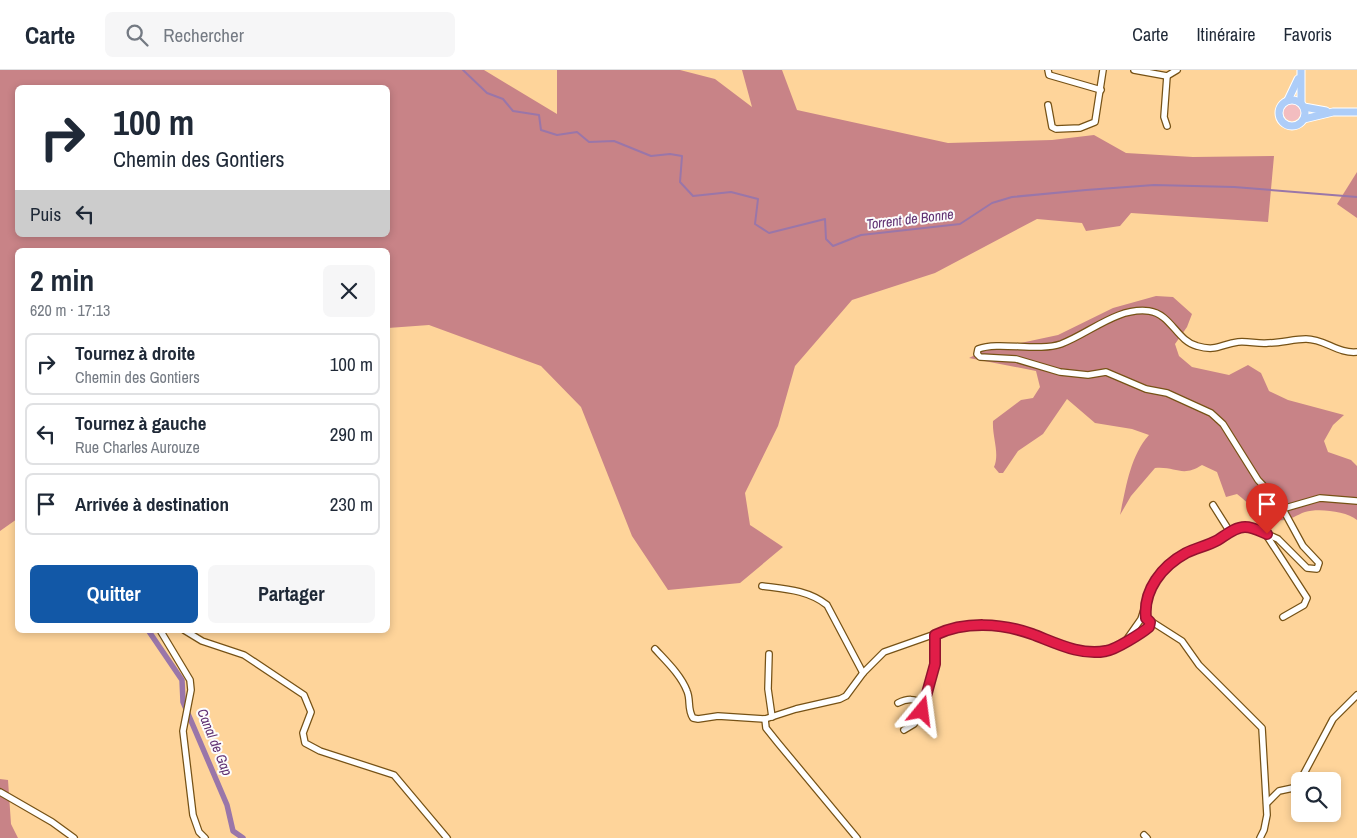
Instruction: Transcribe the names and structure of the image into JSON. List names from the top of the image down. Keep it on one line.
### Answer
{"water":["Torrent de Bonne","Canal de Gap"],"page":{"header":"Carte","search":"Rechercher","nav":["Carte","Itinéraire","Favoris"],"turn":["100 m","Chemin des Gontiers"],"then":"Puis","heading":["2 min","620 m · 17:13"],"list":[{"name":"Tournez à droite","note":"Chemin des Gontiers","value":"100 m"},{"name":"Tournez à gauche","note":"Rue Charles Aurouze","value":"290 m"},{"name":"Arrivée à destination","value":"230 m"}],"buttons":["Quitter","Partager"]}}
